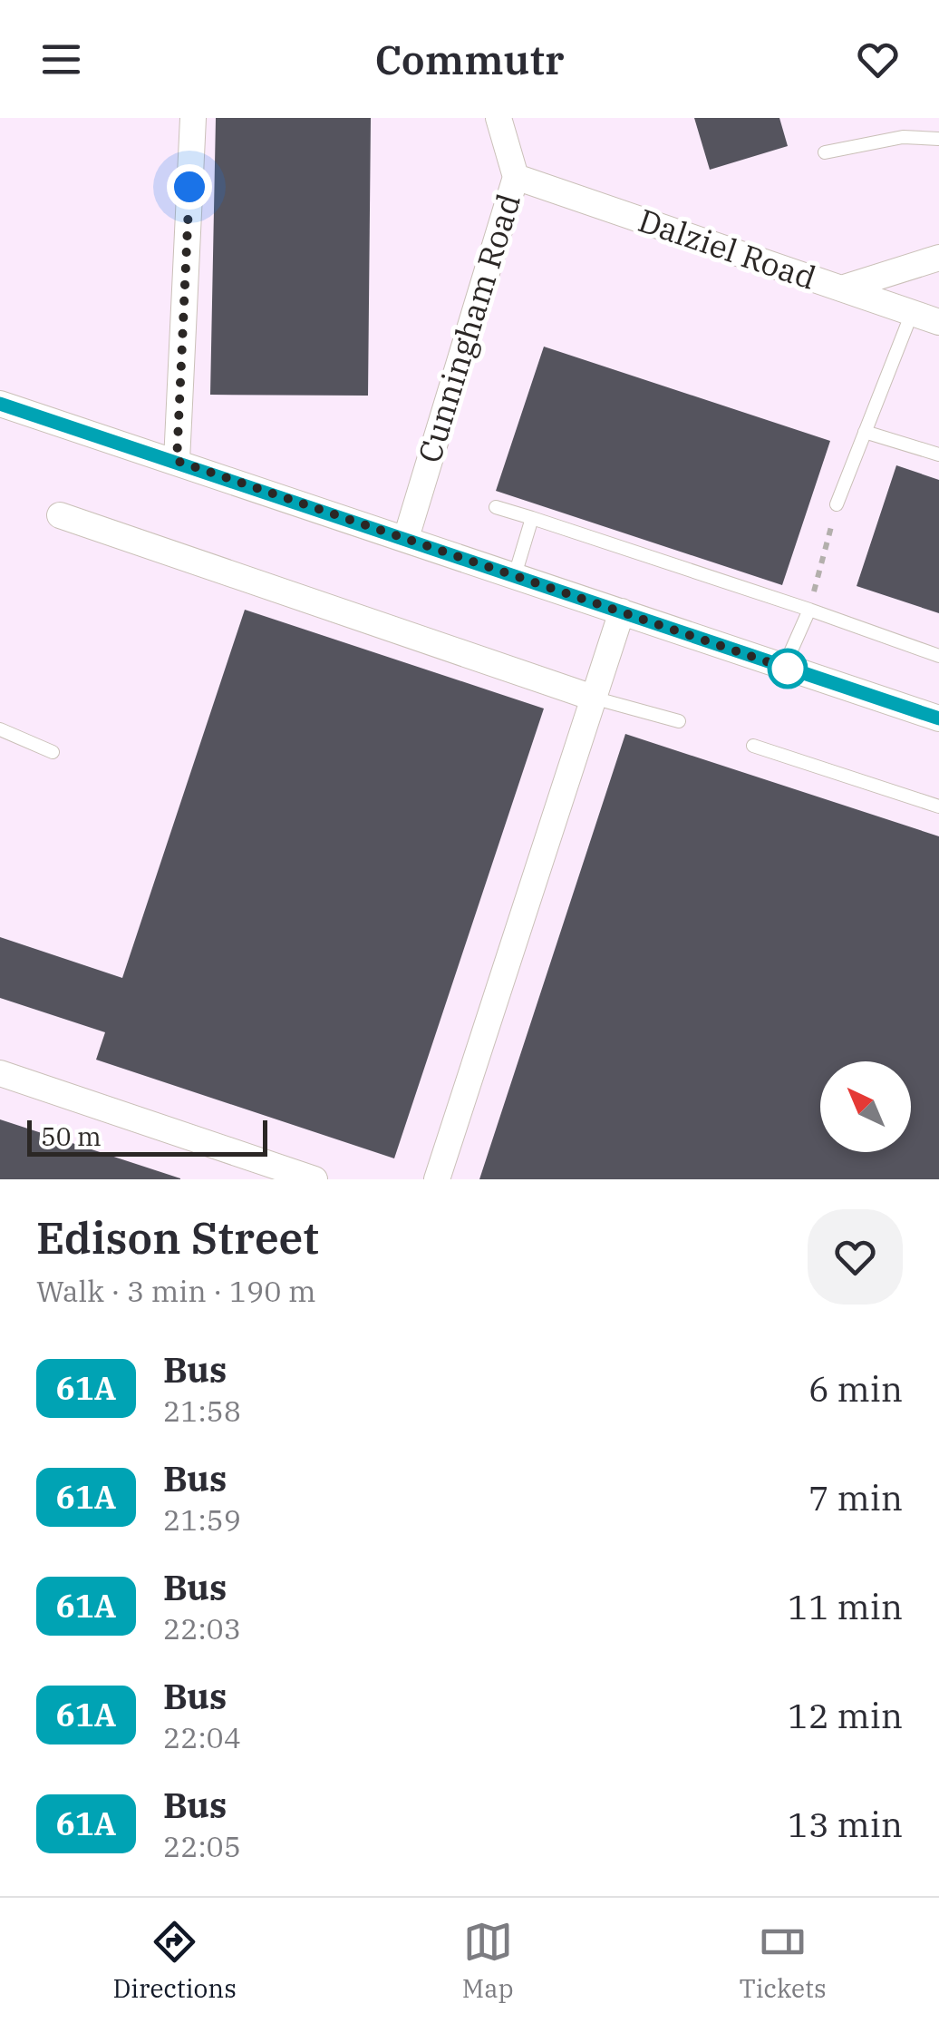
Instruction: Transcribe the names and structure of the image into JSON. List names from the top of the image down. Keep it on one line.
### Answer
{"streets":{"street":["Dalziel Road","Cunningham Road"]},"crossings":[["Dalziel Road","Cunningham Road"]],"lines":["bus line 61A"],"scale_bar":"50 m","north":"top left","page":{"header":"Commutr","scale":"50 m","heading":["Edison Street","Walk · 3 min · 190 m"],"list":[{"mark":"61A","name":"Bus","note":"21:58","value":"6 min"},{"mark":"61A","name":"Bus","note":"21:59","value":"7 min"},{"mark":"61A","name":"Bus","note":"22:03","value":"11 min"},{"mark":"61A","name":"Bus","note":"22:04","value":"12 min"},{"mark":"61A","name":"Bus","note":"22:05","value":"13 min"}],"tabs":["Directions","Map","Tickets"]}}
